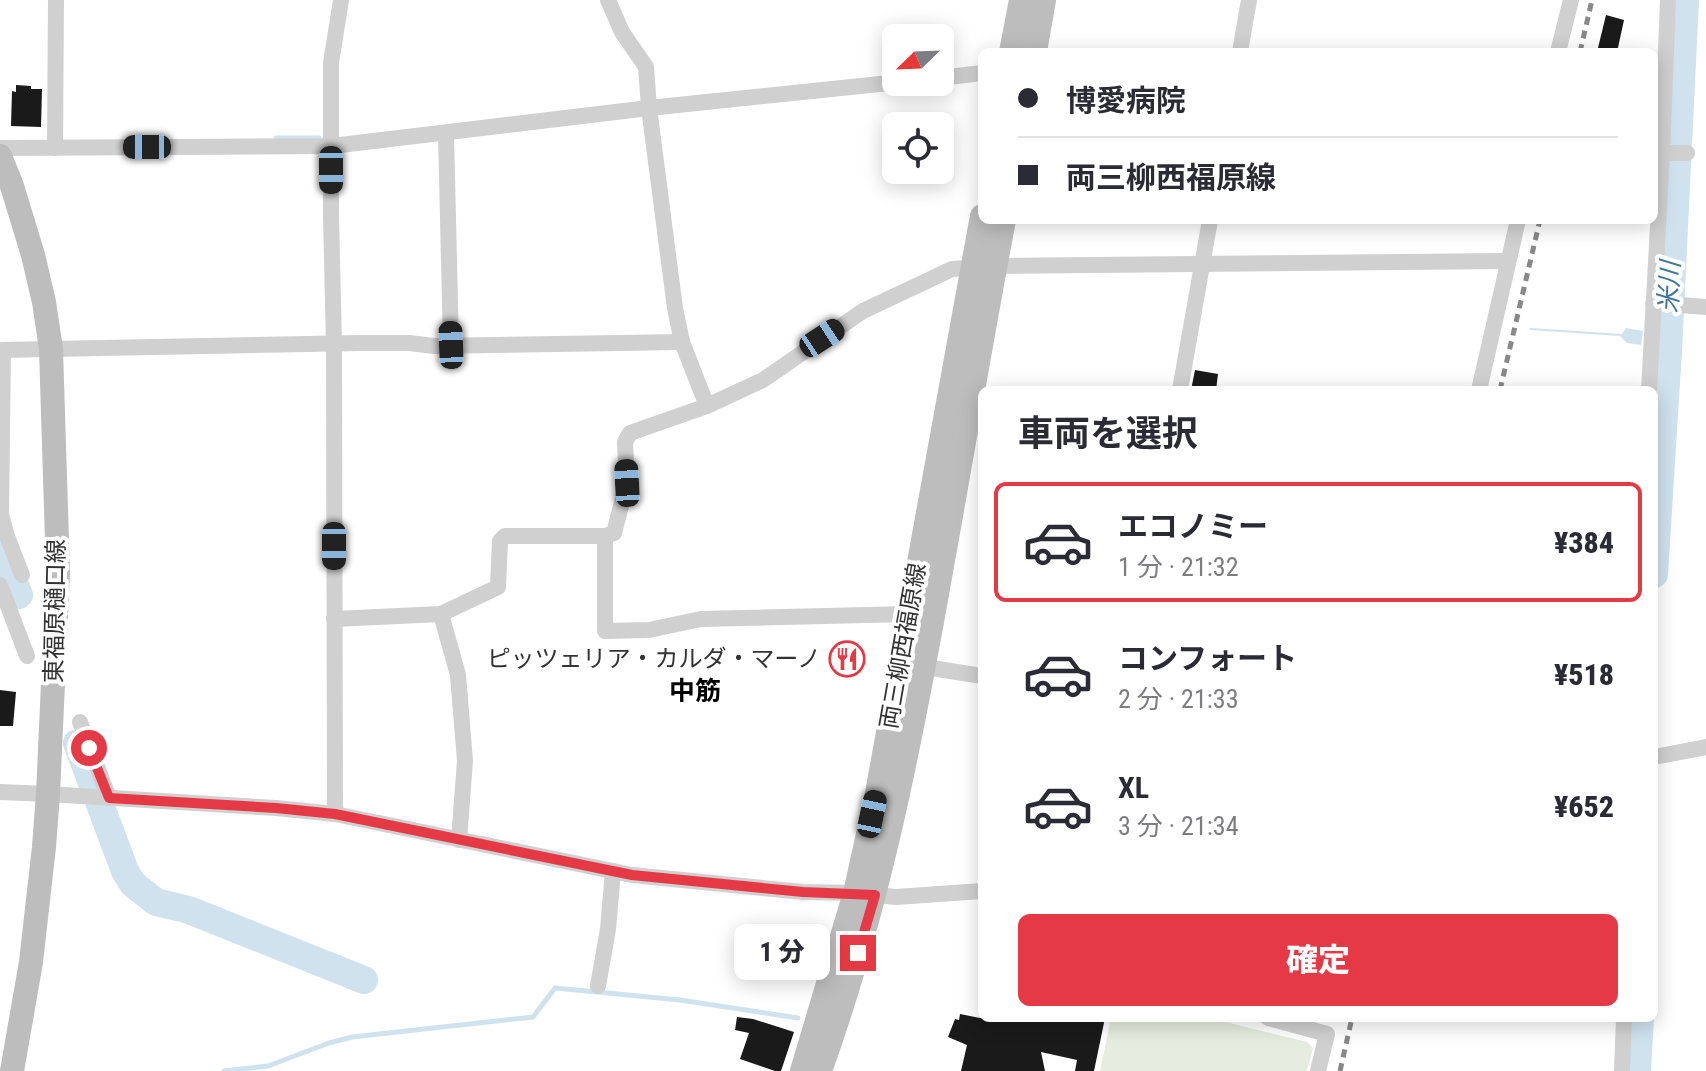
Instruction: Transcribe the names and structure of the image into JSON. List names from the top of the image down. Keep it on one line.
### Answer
{"streets":{"main road":["東福原樋口線","両三柳西福原線"]},"districts":["中筋"],"water":["米川"],"places":{"restaurant":["ピッツェリア・カルダ・マーノ"]},"north":"bottom left","page":{"banner":["博愛病院","両三柳西福原線"],"heading":"車両を選択","list":[{"name":"エコノミー","note":"1 分 · 21:32","value":"¥384"},{"name":"コンフォート","note":"2 分 · 21:33","value":"¥518"},{"name":"XL","note":"3 分 · 21:34","value":"¥652"}],"buttons":"確定","bubble":"1 分"}}
